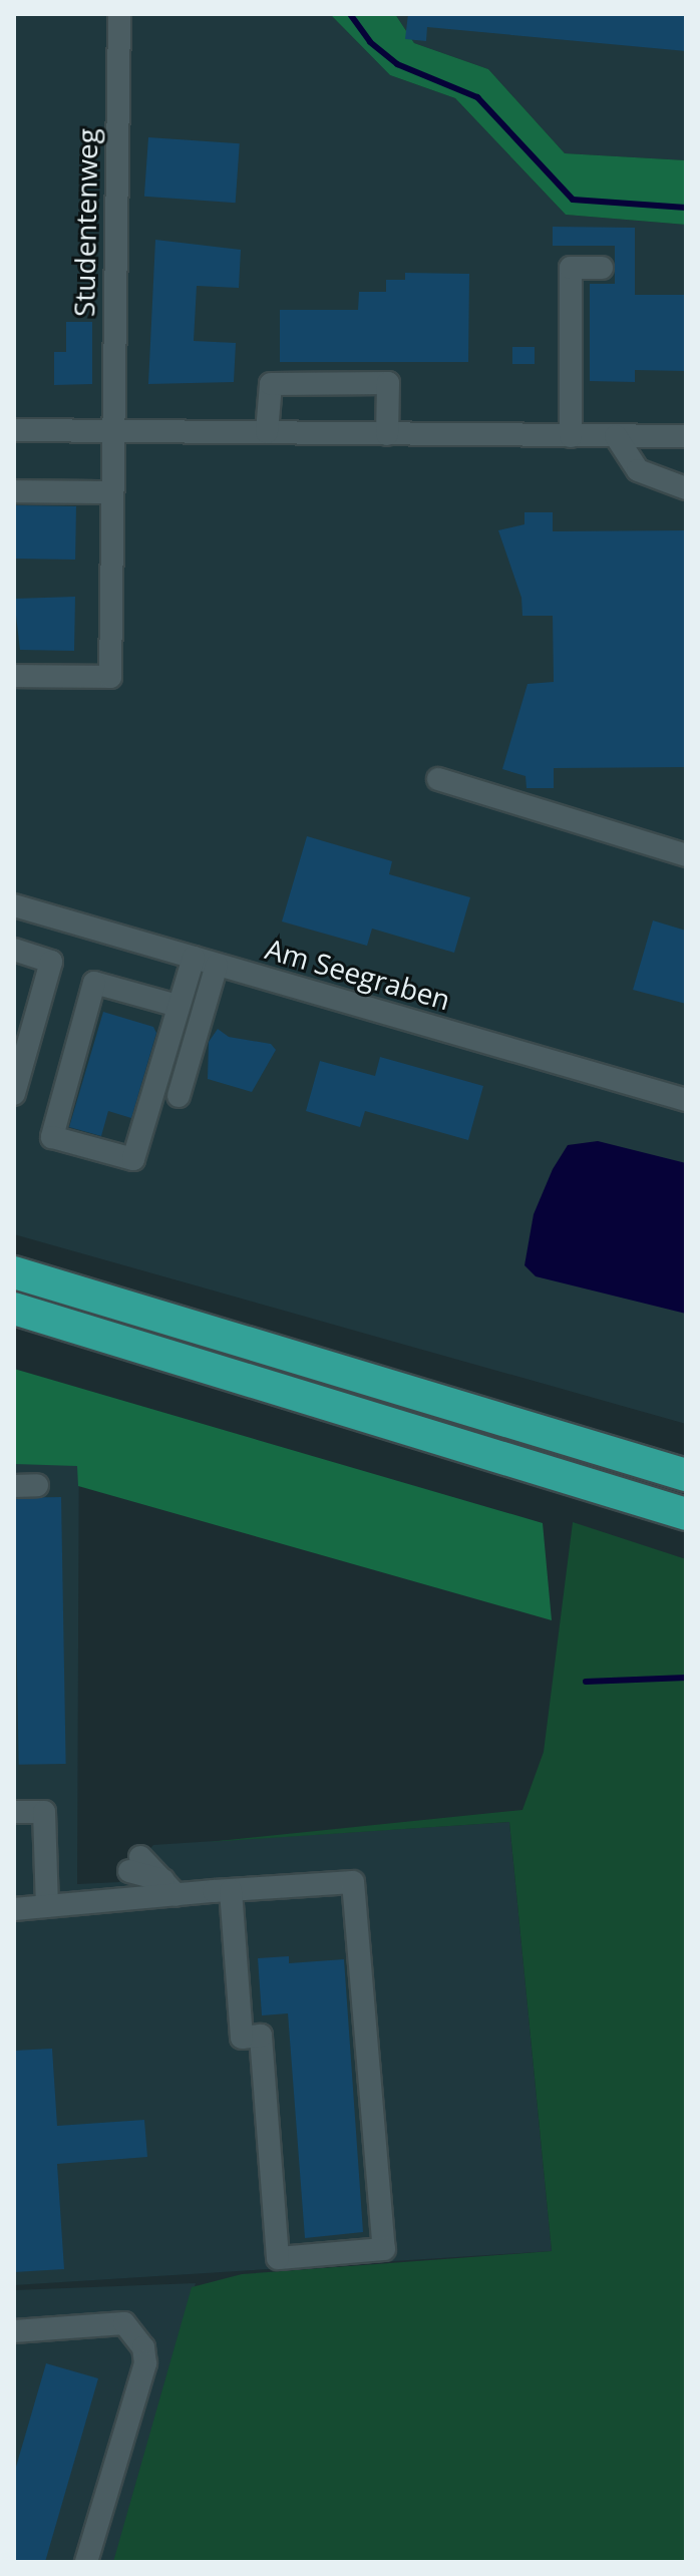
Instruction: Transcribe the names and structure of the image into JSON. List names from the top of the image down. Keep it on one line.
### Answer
{"streets":{"street":["Studentenweg","Am Seegraben"]}}
